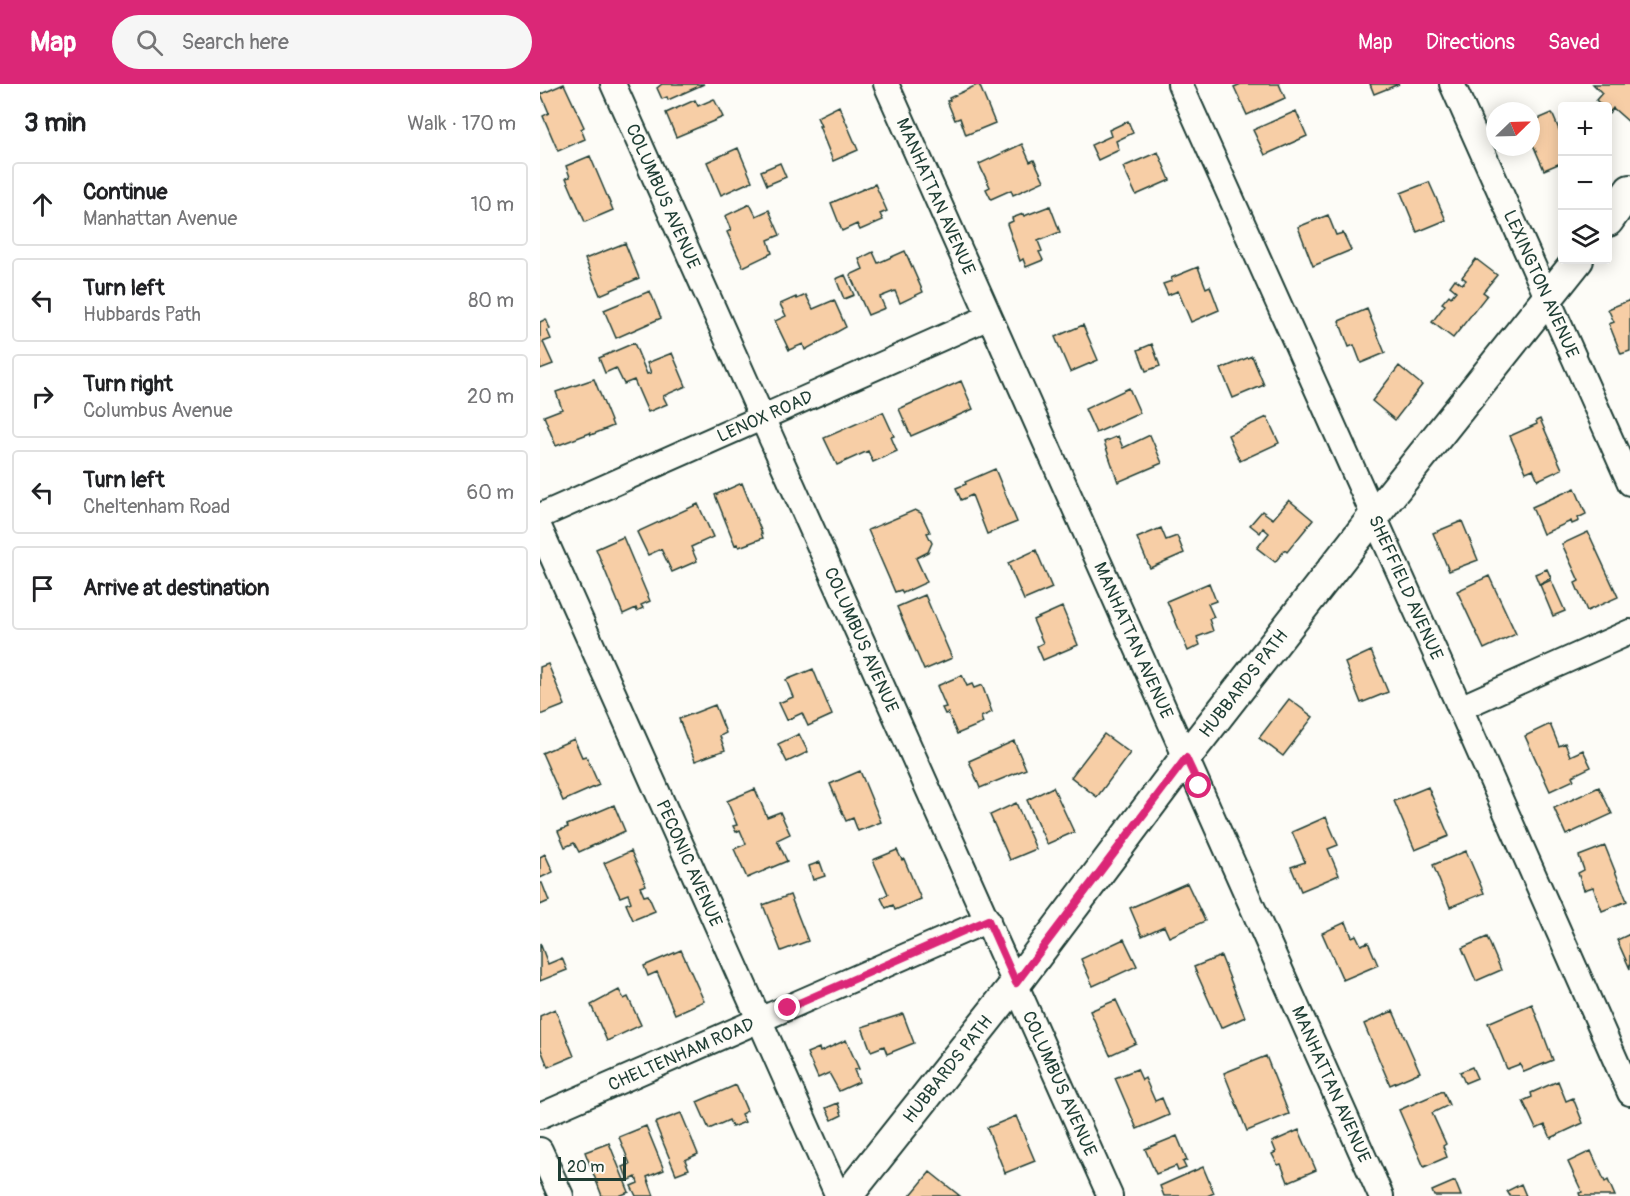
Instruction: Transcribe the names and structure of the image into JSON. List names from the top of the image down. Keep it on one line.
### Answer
{"streets":{"street":["COLUMBUS AVENUE","MANHATTAN AVENUE","LEXINGTON AVENUE","LENOX ROAD","SHEFFIELD AVENUE","HUBBARDS PATH","PECONIC AVENUE","CHELTENHAM ROAD"]},"crossings":[["COLUMBUS AVENUE","LENOX ROAD"],["COLUMBUS AVENUE","HUBBARDS PATH"],["COLUMBUS AVENUE","CHELTENHAM ROAD"],["MANHATTAN AVENUE","LENOX ROAD"],["MANHATTAN AVENUE","HUBBARDS PATH"],["LEXINGTON AVENUE","HUBBARDS PATH"],["SHEFFIELD AVENUE","HUBBARDS PATH"],["PECONIC AVENUE","CHELTENHAM ROAD"]],"scale_bar":"20 m","north":"top right","page":{"header":"Map","search":"Search here","nav":["Map","Directions","Saved"],"heading":["3 min","Walk · 170 m"],"map_buttons":["+","−"],"list":[["Continue","Manhattan Avenue","10 m"],["Turn left","Hubbards Path","80 m"],["Turn right","Columbus Avenue","20 m"],["Turn left","Cheltenham Road","60 m"],"Arrive at destination"],"scale":"20 m"}}
